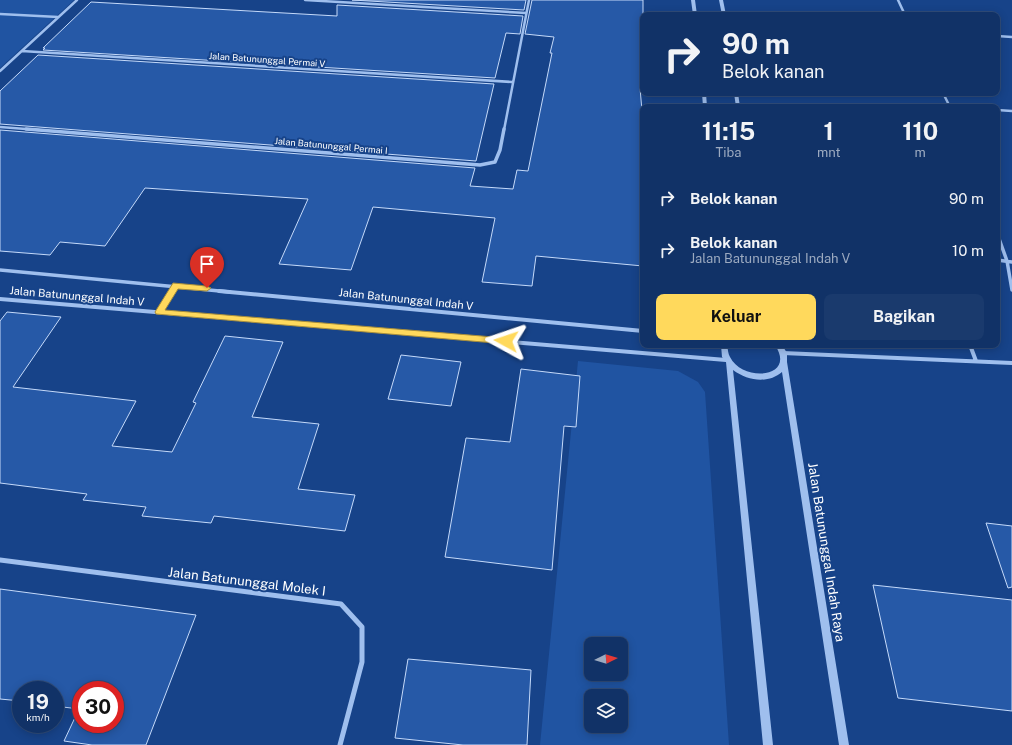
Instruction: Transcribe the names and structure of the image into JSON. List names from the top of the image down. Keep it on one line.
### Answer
{"streets":{"street":["Jalan Batununggal Permai V","Jalan Batununggal Permai I","Jalan Batununggal Indah V","Jalan Batununggal Indah Raya","Jalan Batununggal Molek I"]},"crossings":[["Jalan Batununggal Permai V","Jalan Batununggal Permai I"]],"north":"right","page":{"turn":["90 m","Belok kanan"],"eta":["11:15","Tiba","1","mnt","110","m"],"list":[{"name":"Belok kanan","value":"90 m"},{"name":"Belok kanan","note":"Jalan Batununggal Indah V","value":"10 m"}],"buttons":["Keluar","Bagikan"],"speed":"19 km/h","limit":"30"}}
